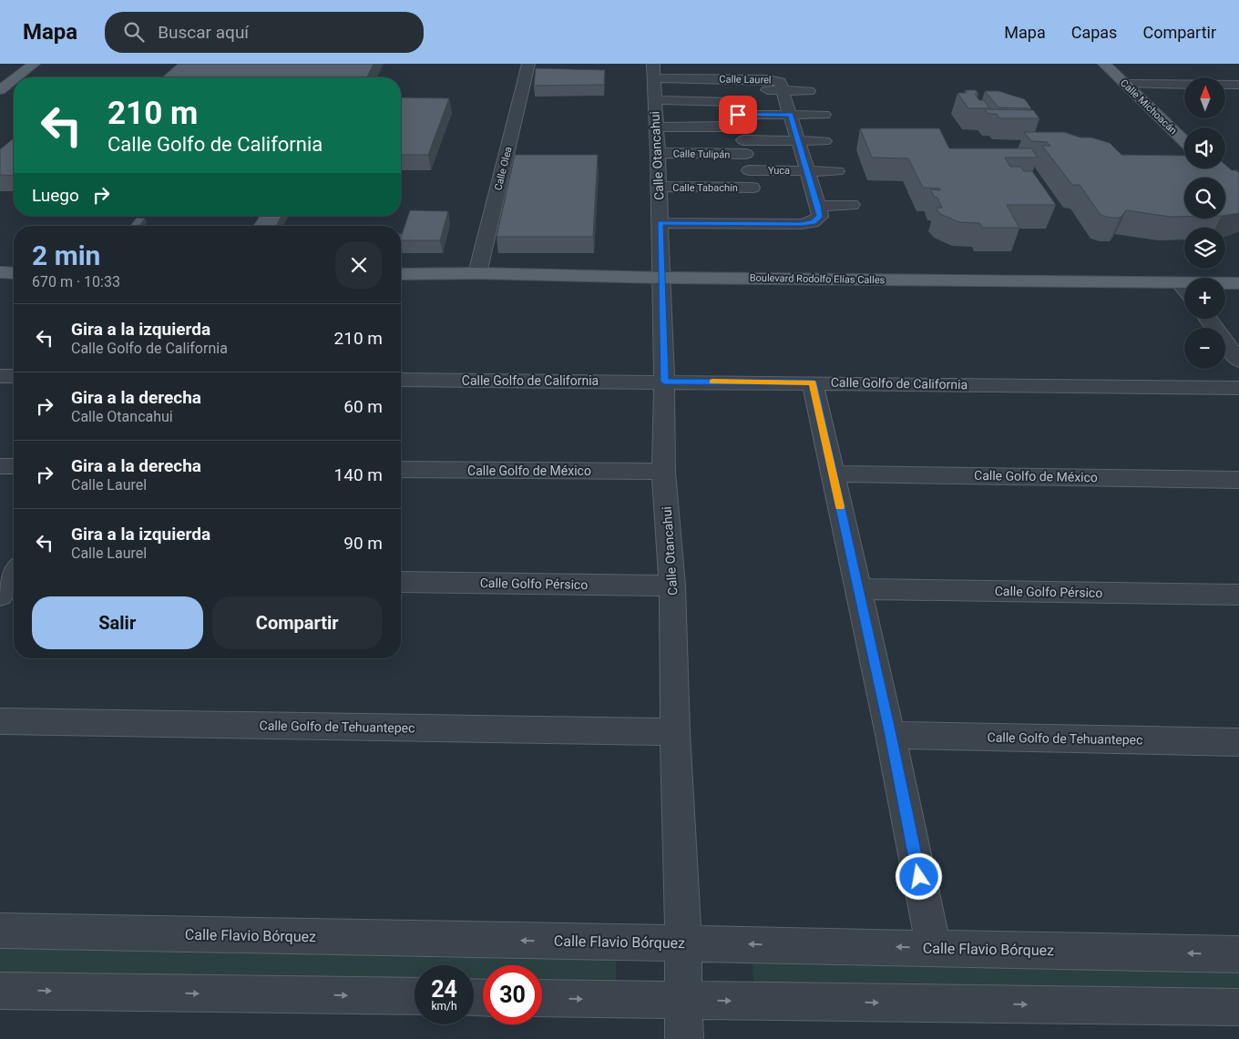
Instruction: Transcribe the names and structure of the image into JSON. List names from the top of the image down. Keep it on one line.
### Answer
{"streets":{"main road":["Calle Michoacán","Boulevard Rodolfo Elías Calles"],"street":["Calle Laurel","Calle Tulipán","Calle Otancahui","Calle Olea","Yuca","Calle Tabachín","Calle Golfo de California","Calle Golfo de México","Calle Golfo Pérsico","Calle Golfo de Tehuantepec","Calle Flavio Bórquez"]},"crossings":[["Calle Laurel","Calle Tulipán"],["Calle Laurel","Calle Otancahui"],["Calle Laurel","Yuca"],["Calle Tulipán","Calle Otancahui"],["Calle Otancahui","Calle Tabachín"],["Calle Otancahui","Boulevard Rodolfo Elías Calles"],["Calle Otancahui","Calle Golfo de California"],["Calle Otancahui","Calle Golfo de México"],["Calle Otancahui","Calle Golfo Pérsico"],["Calle Otancahui","Calle Golfo de Tehuantepec"],["Calle Otancahui","Calle Flavio Bórquez"],["Calle Olea","Boulevard Rodolfo Elías Calles"]],"north":"top","page":{"header":"Mapa","search":"Buscar aquí","nav":["Mapa","Capas","Compartir"],"map_buttons":["+","−"],"turn":["210 m","Calle Golfo de California"],"then":"Luego","heading":["2 min","670 m · 10:33"],"list":[{"name":"Gira a la izquierda","note":"Calle Golfo de California","value":"210 m"},{"name":"Gira a la derecha","note":"Calle Otancahui","value":"60 m"},{"name":"Gira a la derecha","note":"Calle Laurel","value":"140 m"},{"name":"Gira a la izquierda","note":"Calle Laurel","value":"90 m"}],"buttons":["Salir","Compartir"],"speed":"24 km/h","limit":"30"}}
